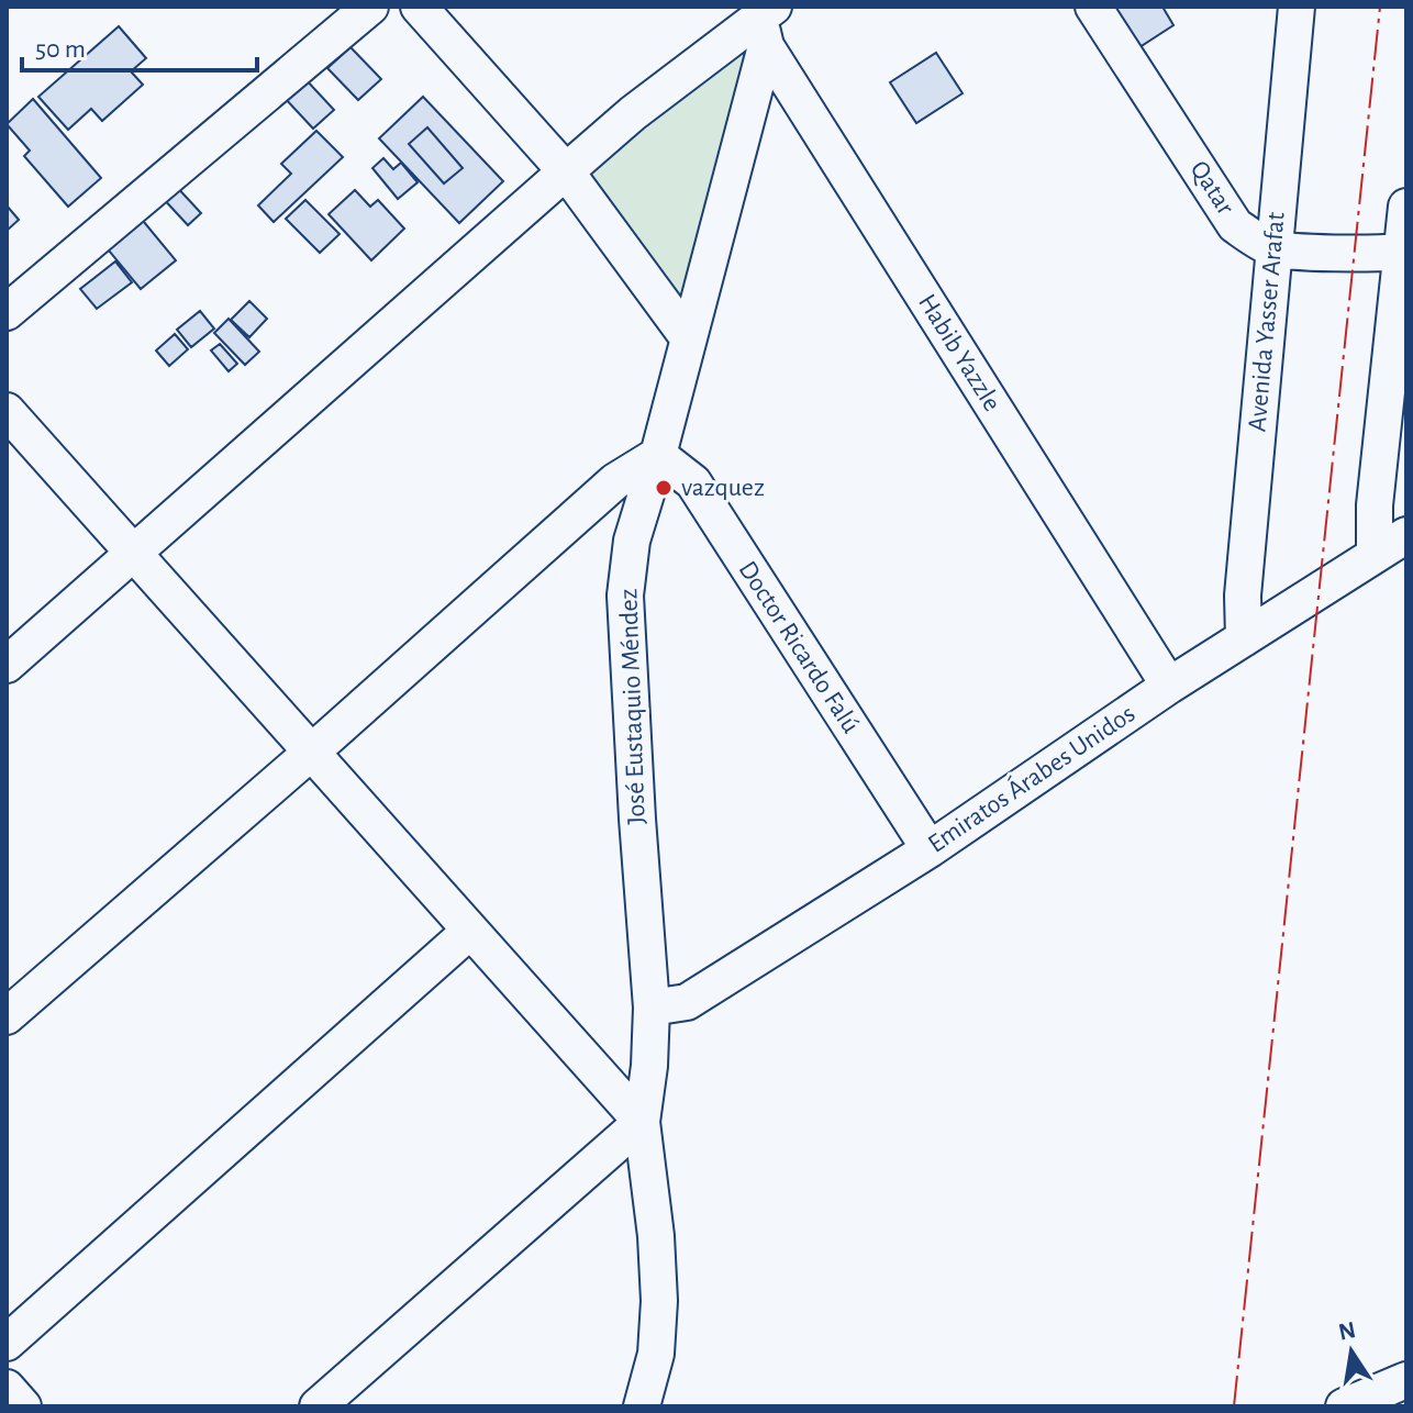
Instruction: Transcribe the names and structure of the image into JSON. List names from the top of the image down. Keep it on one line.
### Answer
{"streets":{"street":["Qatar","Avenida Yasser Arafat","Habib Yazzle","Doctor Ricardo Falú","José Eustaquio Méndez","Emiratos Árabes Unidos"]},"crossings":[["Qatar","Avenida Yasser Arafat"],["Avenida Yasser Arafat","Emiratos Árabes Unidos"],["Habib Yazzle","José Eustaquio Méndez"],["Habib Yazzle","Emiratos Árabes Unidos"],["Doctor Ricardo Falú","José Eustaquio Méndez"],["Doctor Ricardo Falú","Emiratos Árabes Unidos"],["José Eustaquio Méndez","Emiratos Árabes Unidos"]],"places":["vazquez"],"scale_bar":"50 m","north":"top"}
